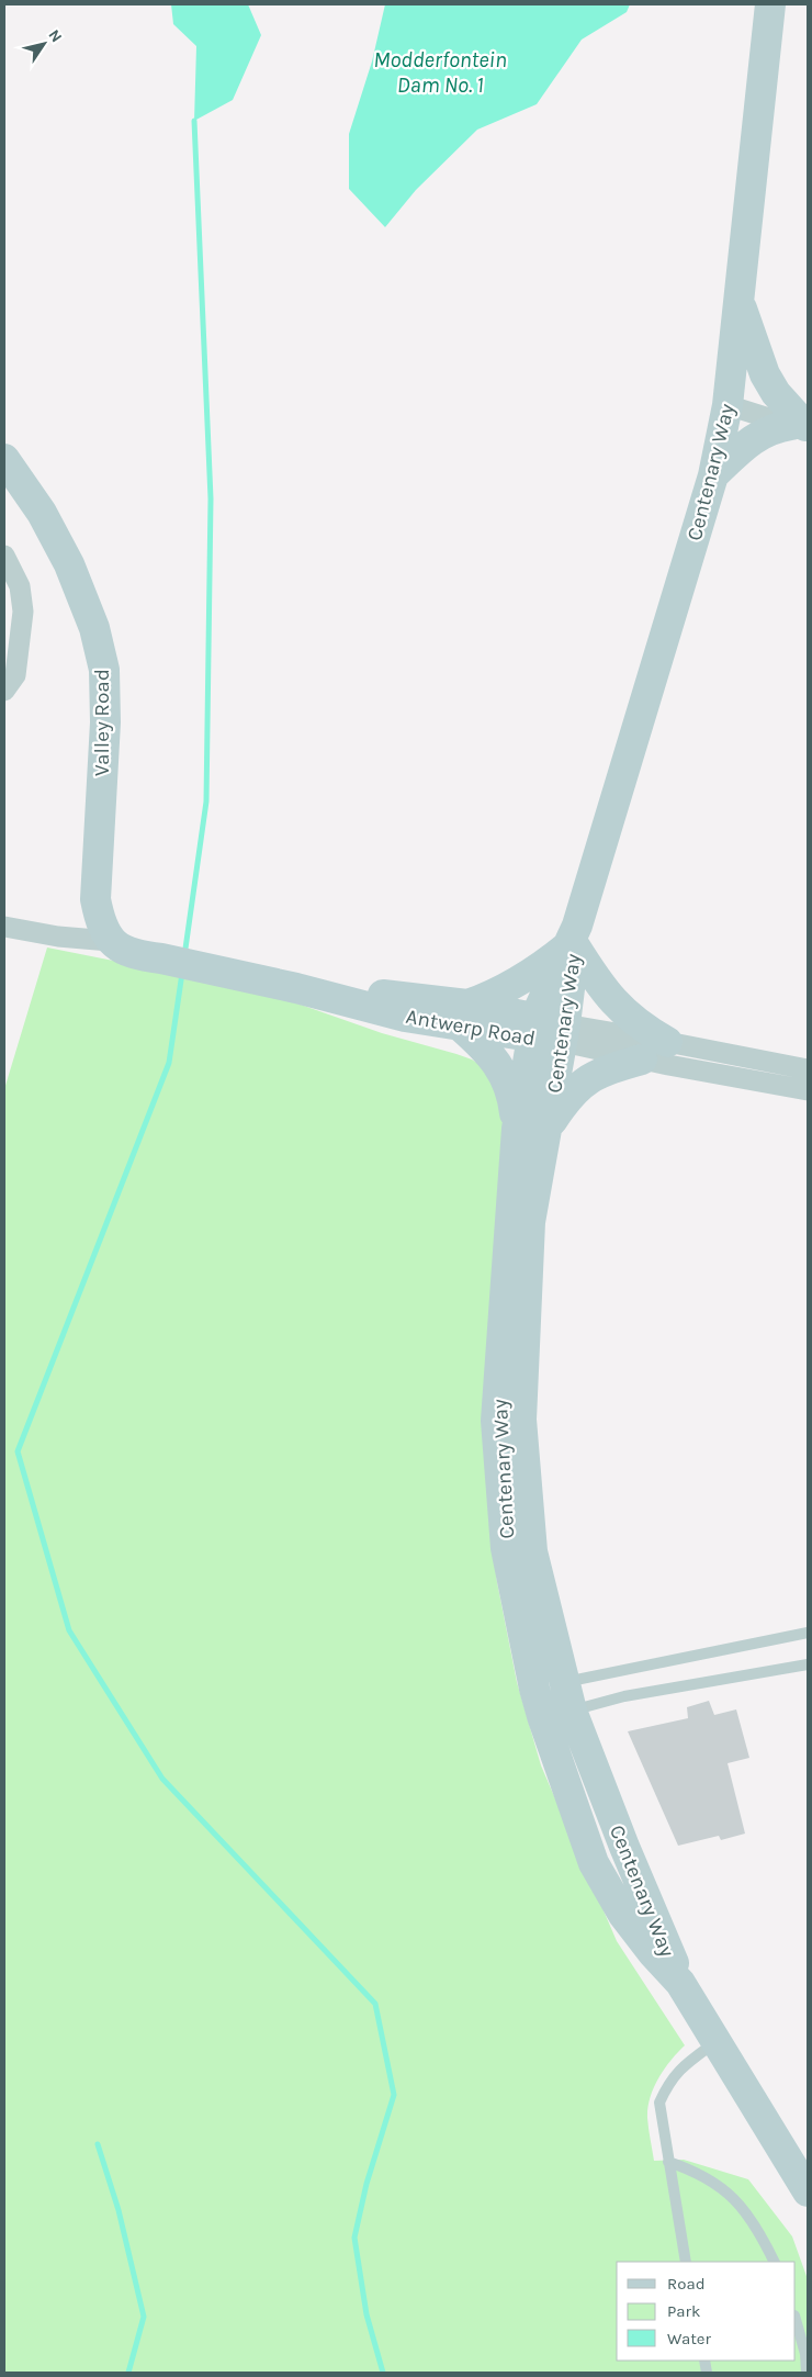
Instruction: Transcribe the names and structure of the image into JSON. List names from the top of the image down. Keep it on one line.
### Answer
{"streets":{"main road":["Centenary Way","Valley Road","Antwerp Road"]},"crossings":[["Centenary Way","Antwerp Road"],["Valley Road","Antwerp Road"]],"water":["Modderfontein Dam No. 1"],"legend":["Road","Park","Water"],"north":"top right"}
